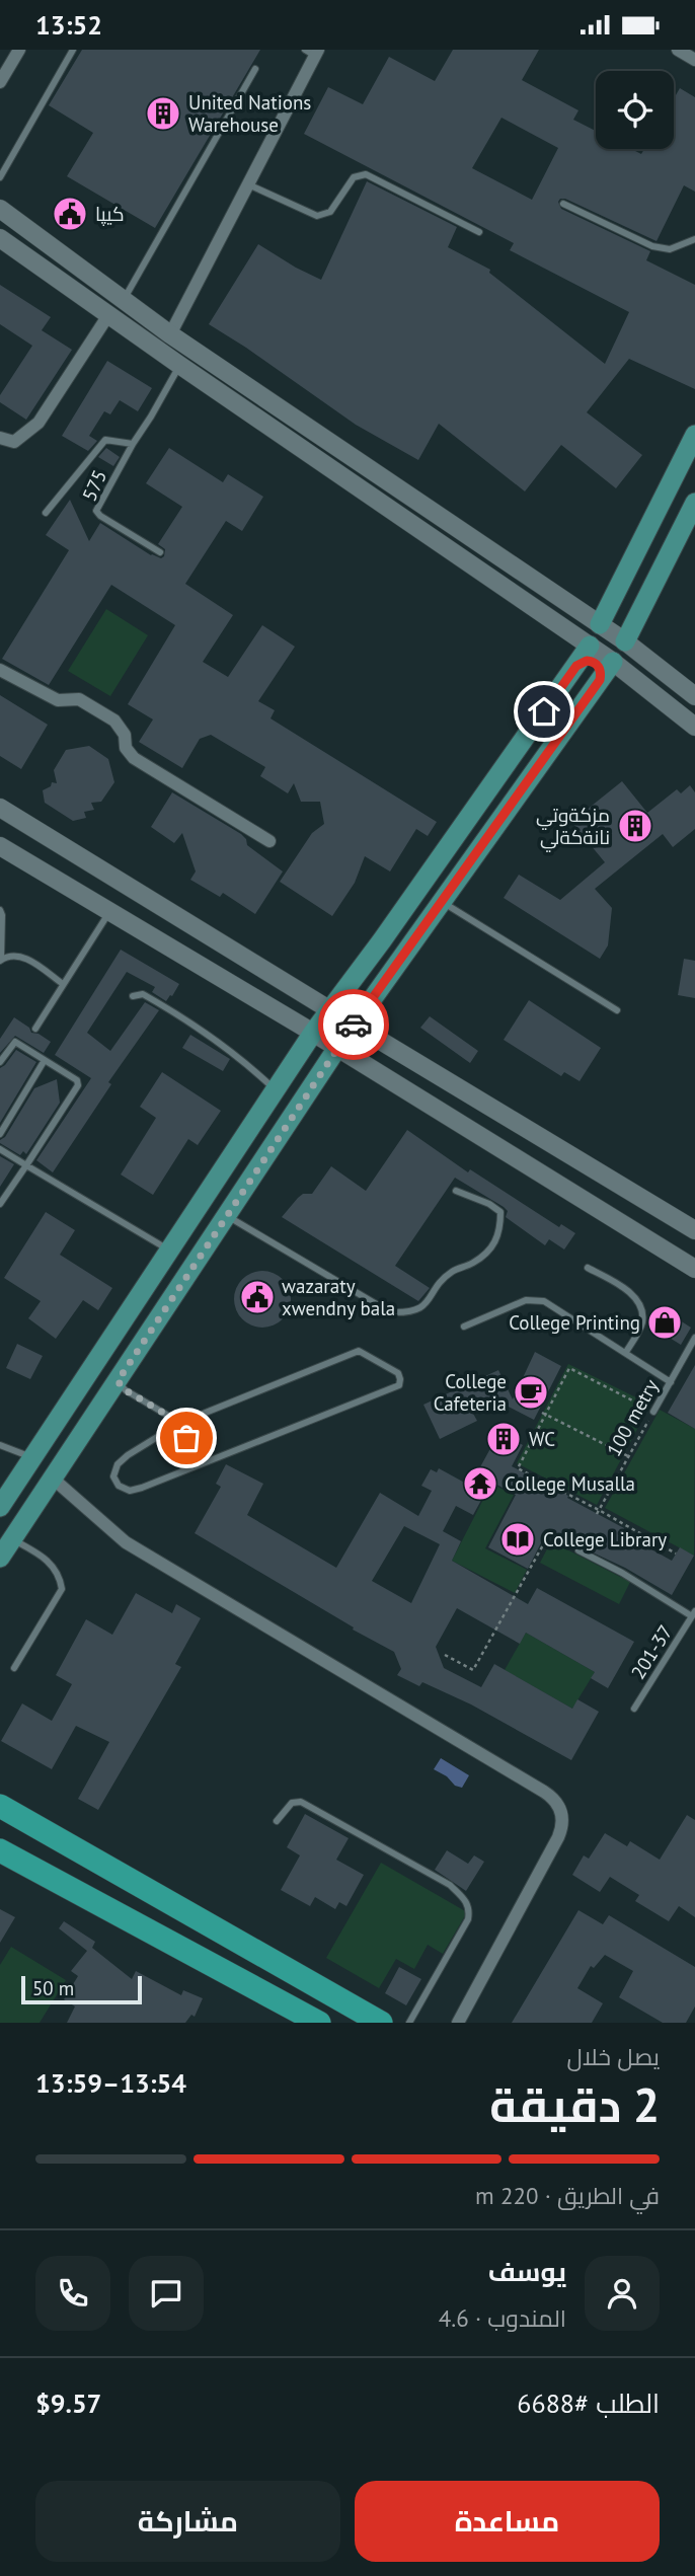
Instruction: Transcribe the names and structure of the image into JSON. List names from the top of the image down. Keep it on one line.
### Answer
{"streets":{"lane":["575","100 metry","201-37"]},"places":{"building":["United Nations Warehouse","مزكةوتي نانةكةلي","WC"],"public building":["كيپا","wazaraty xwendny bala"],"shop":["College Printing"],"cafe":["College Cafeteria"],"temple":["College Musalla"],"library":["College Library"]},"scale_bar":"50 m","page":{"status":"13:52","scale":"50 m","heading":["2 دقيقة","يصل خلال","13:54–13:59"],"panel":["يوسف","المندوب · 4.6","الطلب #6688","$9.57"],"bar":"في الطريق · 220 m","buttons":["مساعدة","مشاركة"]}}
